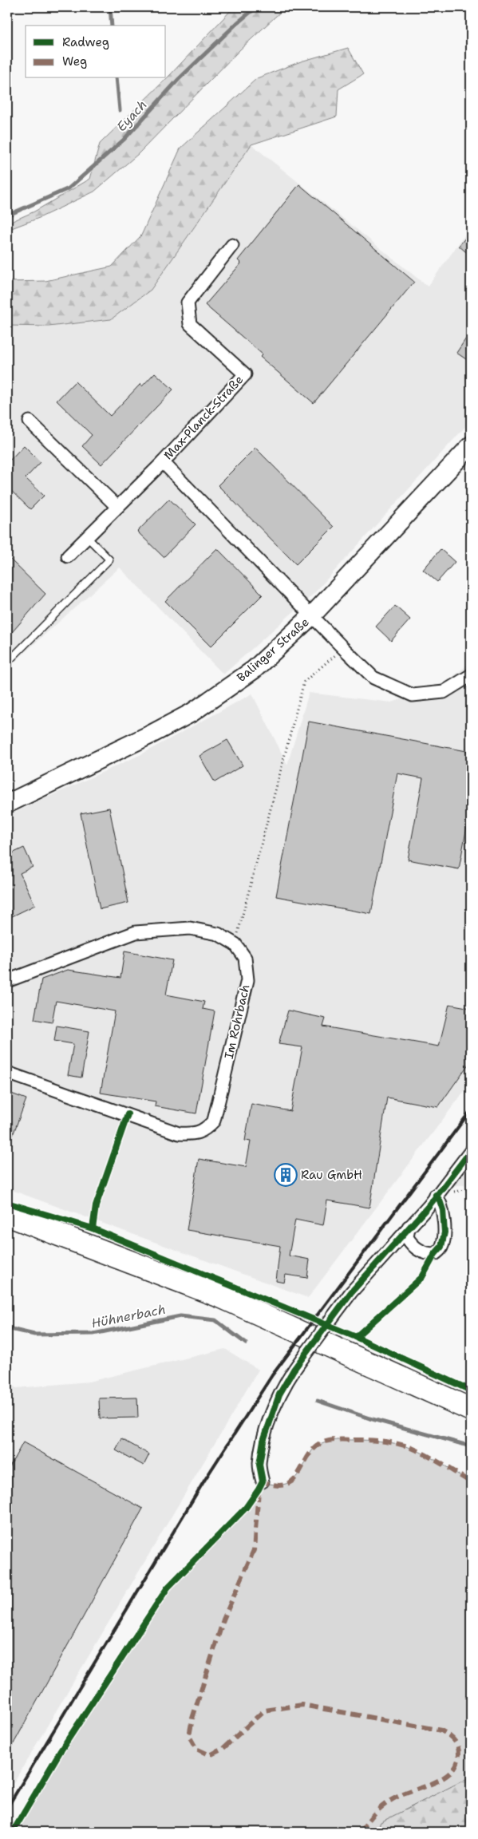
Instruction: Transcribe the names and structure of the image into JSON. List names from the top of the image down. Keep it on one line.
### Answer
{"streets":{"main road":["Balinger Straße"],"street":["Max-Planck-Straße","Im Rohrbach"]},"crossings":[["Max-Planck-Straße","Balinger Straße"]],"water":["Eyach","Hühnerbach"],"places":{"building":["Rau GmbH"]},"legend":["Radweg","Weg"]}
